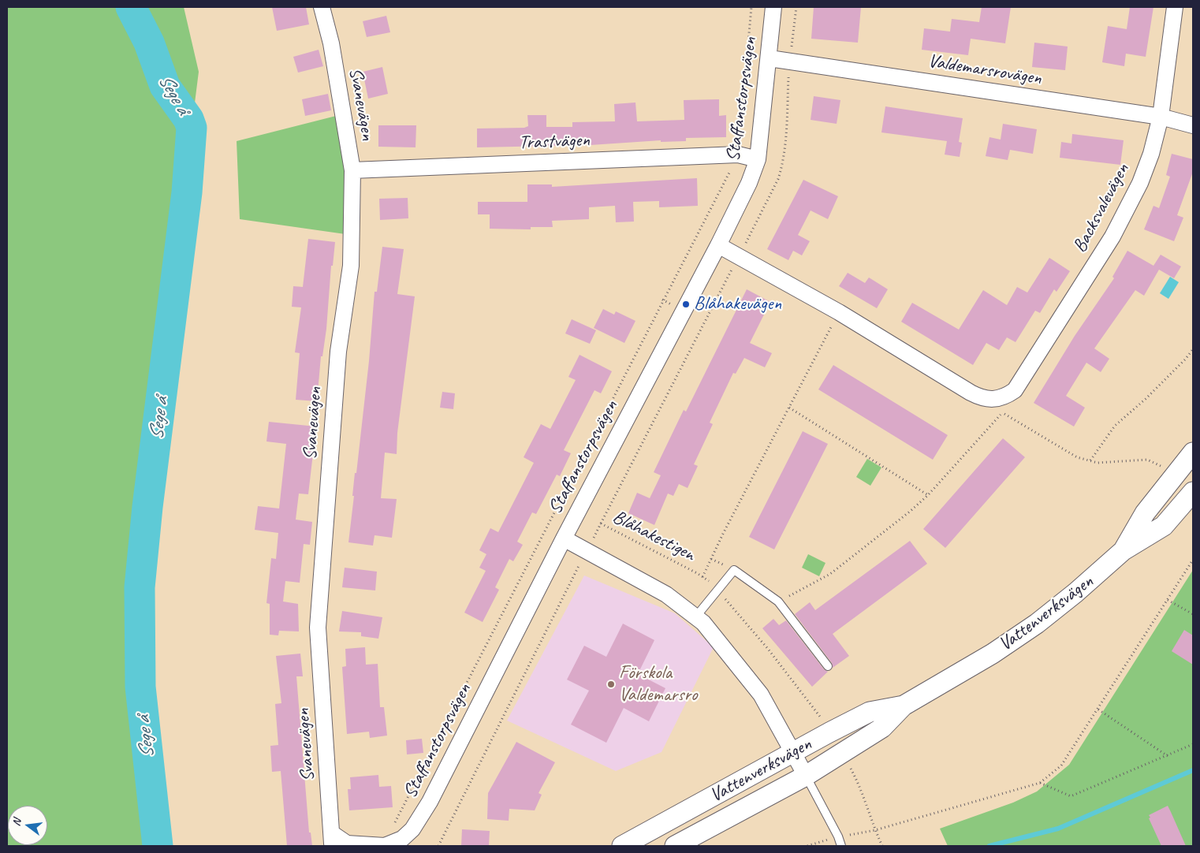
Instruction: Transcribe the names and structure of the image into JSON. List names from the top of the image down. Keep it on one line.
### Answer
{"streets":{"street":["Valdemarsrovägen","Staffanstorpsvägen","Svanevägen","Trastvägen","Backsvalevägen","Vattenverksvägen"],"path":["Blåhakestigen"]},"crossings":[["Valdemarsrovägen","Staffanstorpsvägen"],["Valdemarsrovägen","Backsvalevägen"],["Staffanstorpsvägen","Svanevägen"],["Staffanstorpsvägen","Trastvägen"],["Svanevägen","Trastvägen"],["Blåhakestigen","Vattenverksvägen"]],"water":["Sege å"],"places":["Blåhakevägen","Förskola Valdemarsro"],"north":"left"}
